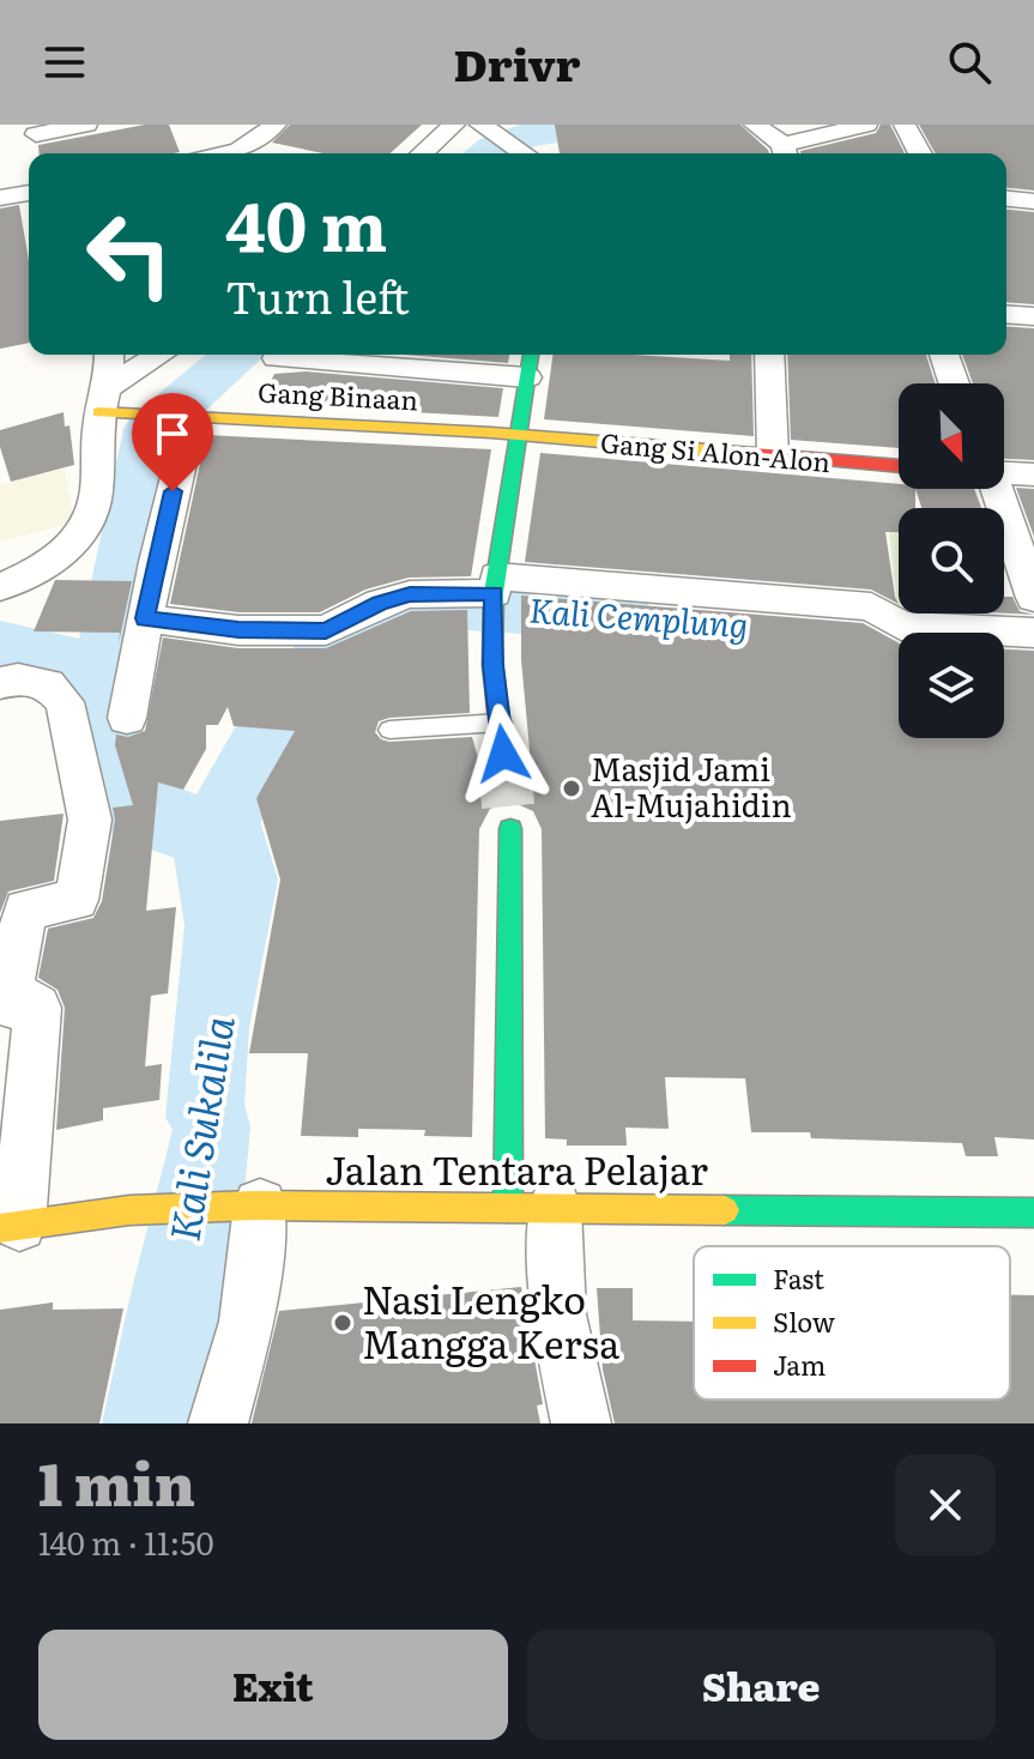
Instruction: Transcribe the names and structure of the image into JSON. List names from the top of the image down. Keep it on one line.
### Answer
{"streets":{"street":["Gang Binaan","Gang Si Alon-Alon","Jalan Tentara Pelajar"]},"crossings":[["Gang Binaan","Gang Si Alon-Alon"]],"water":["Kali Cemplung","Kali Sukalila"],"places":["Masjid Jami Al-Mujahidin","Nasi Lengko Mangga Kersa"],"legend":["Fast","Slow","Jam"],"north":"bottom right","page":{"header":"Drivr","turn":["40 m","Turn left"],"heading":["1 min","140 m · 11:50"],"buttons":["Exit","Share"]}}
